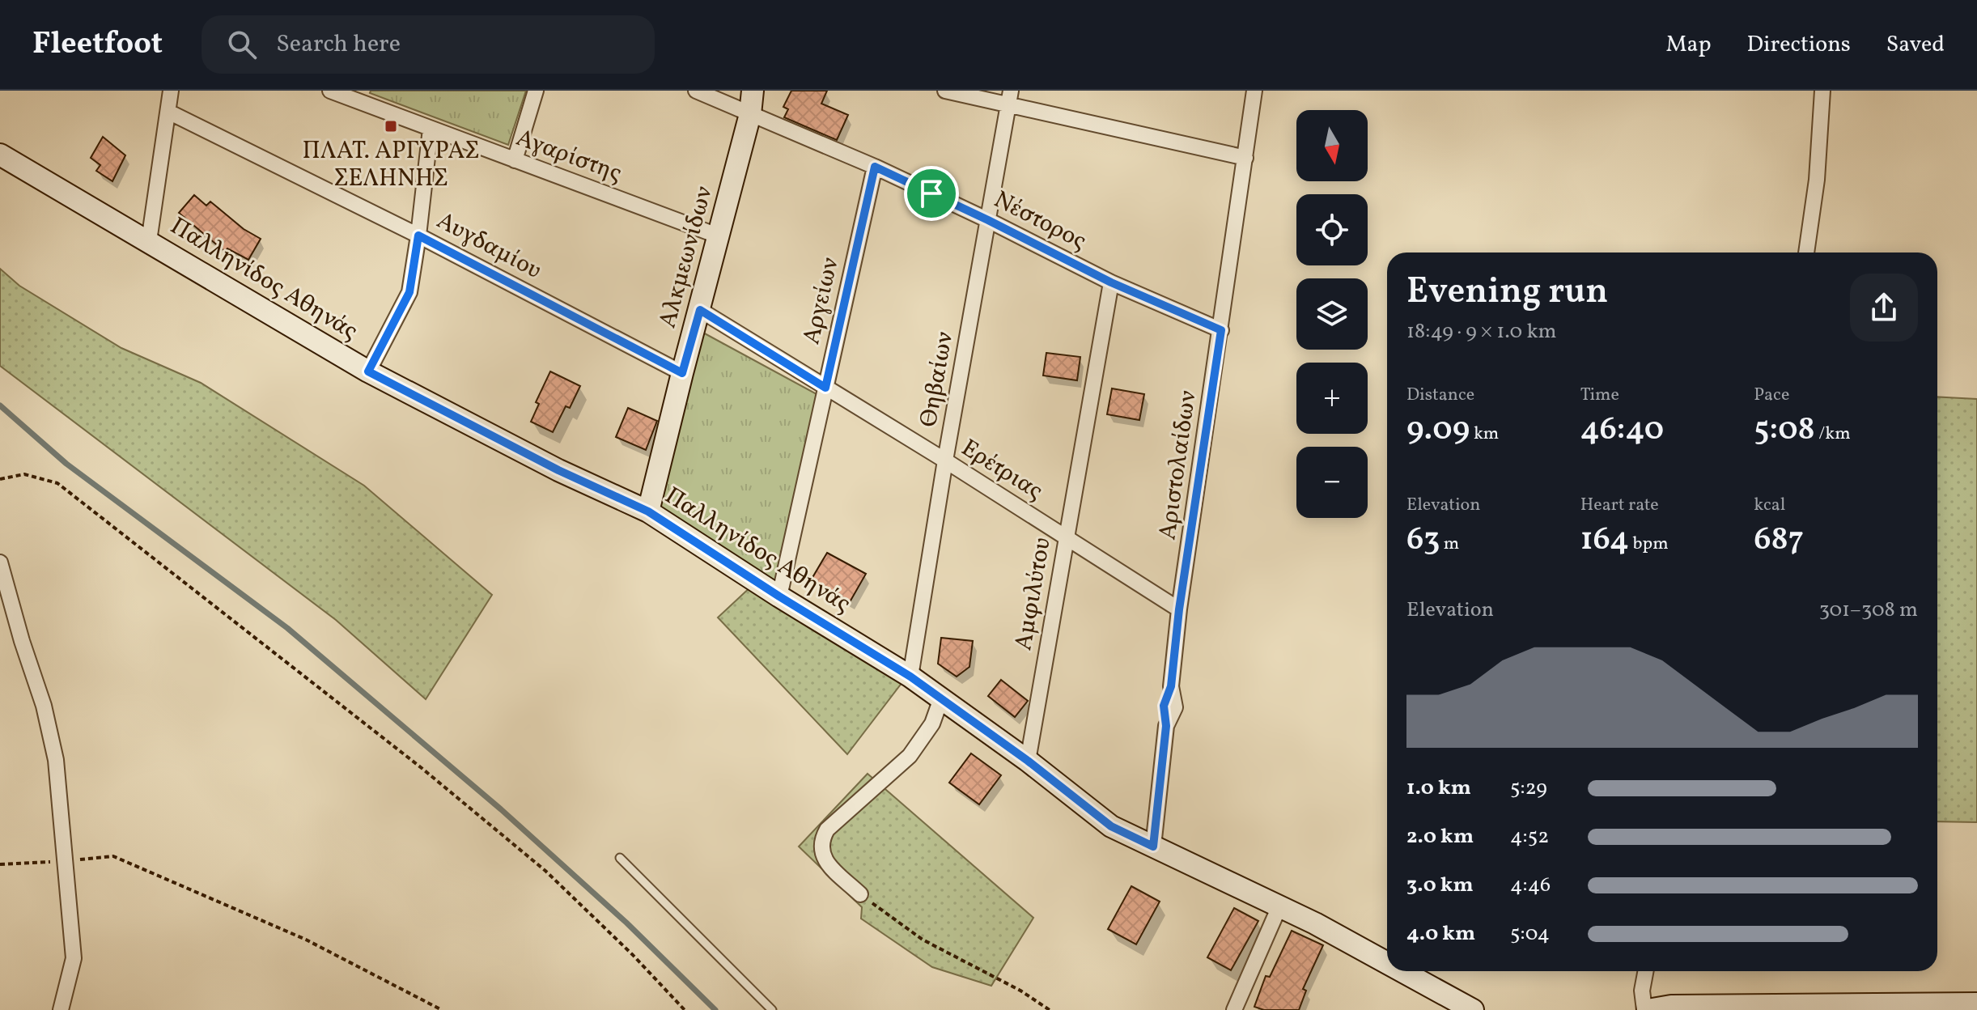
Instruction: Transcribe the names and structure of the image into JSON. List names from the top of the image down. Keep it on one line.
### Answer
{"streets":{"street":["Αγαρίστης","Νέστορος","Αυγδαμίου","Αλκμεωνίδων","Παλληνίδος Αθηνάς","Αργείων","Θηβαίων","Αριστολαίδων","Ερέτριας","Αμφιλύτου"]},"crossings":[["Αγαρίστης","Αλκμεωνίδων"],["Νέστορος","Αλκμεωνίδων"],["Νέστορος","Αργείων"],["Νέστορος","Θηβαίων"],["Νέστορος","Αριστολαίδων"],["Νέστορος","Αμφιλύτου"],["Αυγδαμίου","Αλκμεωνίδων"],["Αλκμεωνίδων","Παλληνίδος Αθηνάς"],["Αλκμεωνίδων","Ερέτριας"],["Παλληνίδος Αθηνάς","Αργείων"],["Παλληνίδος Αθηνάς","Θηβαίων"],["Παλληνίδος Αθηνάς","Αριστολαίδων"],["Παλληνίδος Αθηνάς","Αμφιλύτου"],["Αργείων","Ερέτριας"],["Θηβαίων","Ερέτριας"],["Αριστολαίδων","Ερέτριας"],["Ερέτριας","Αμφιλύτου"]],"places":{"transit":["ΠΛΑΤ. ΑΡΓΥΡΑΣ ΣΕΛΗΝΗΣ"]},"north":"bottom","page":{"header":"Fleetfoot","search":"Search here","nav":["Map","Directions","Saved"],"map_buttons":["+","−"],"heading":["Evening run","18:49 · 9 × 1.0 km"],"stats":[["Distance","9.09 km"],["Time","46:40"],["Pace","5:08 /km"],["Elevation","63 m"],["Heart rate","164 bpm"],["kcal","687"]],"chart":["Elevation","301–308 m"],"list":[{"name":"1.0 km","note":"5:29"},{"name":"2.0 km","note":"4:52"},{"name":"3.0 km","note":"4:46"},{"name":"4.0 km","note":"5:04"}]}}
